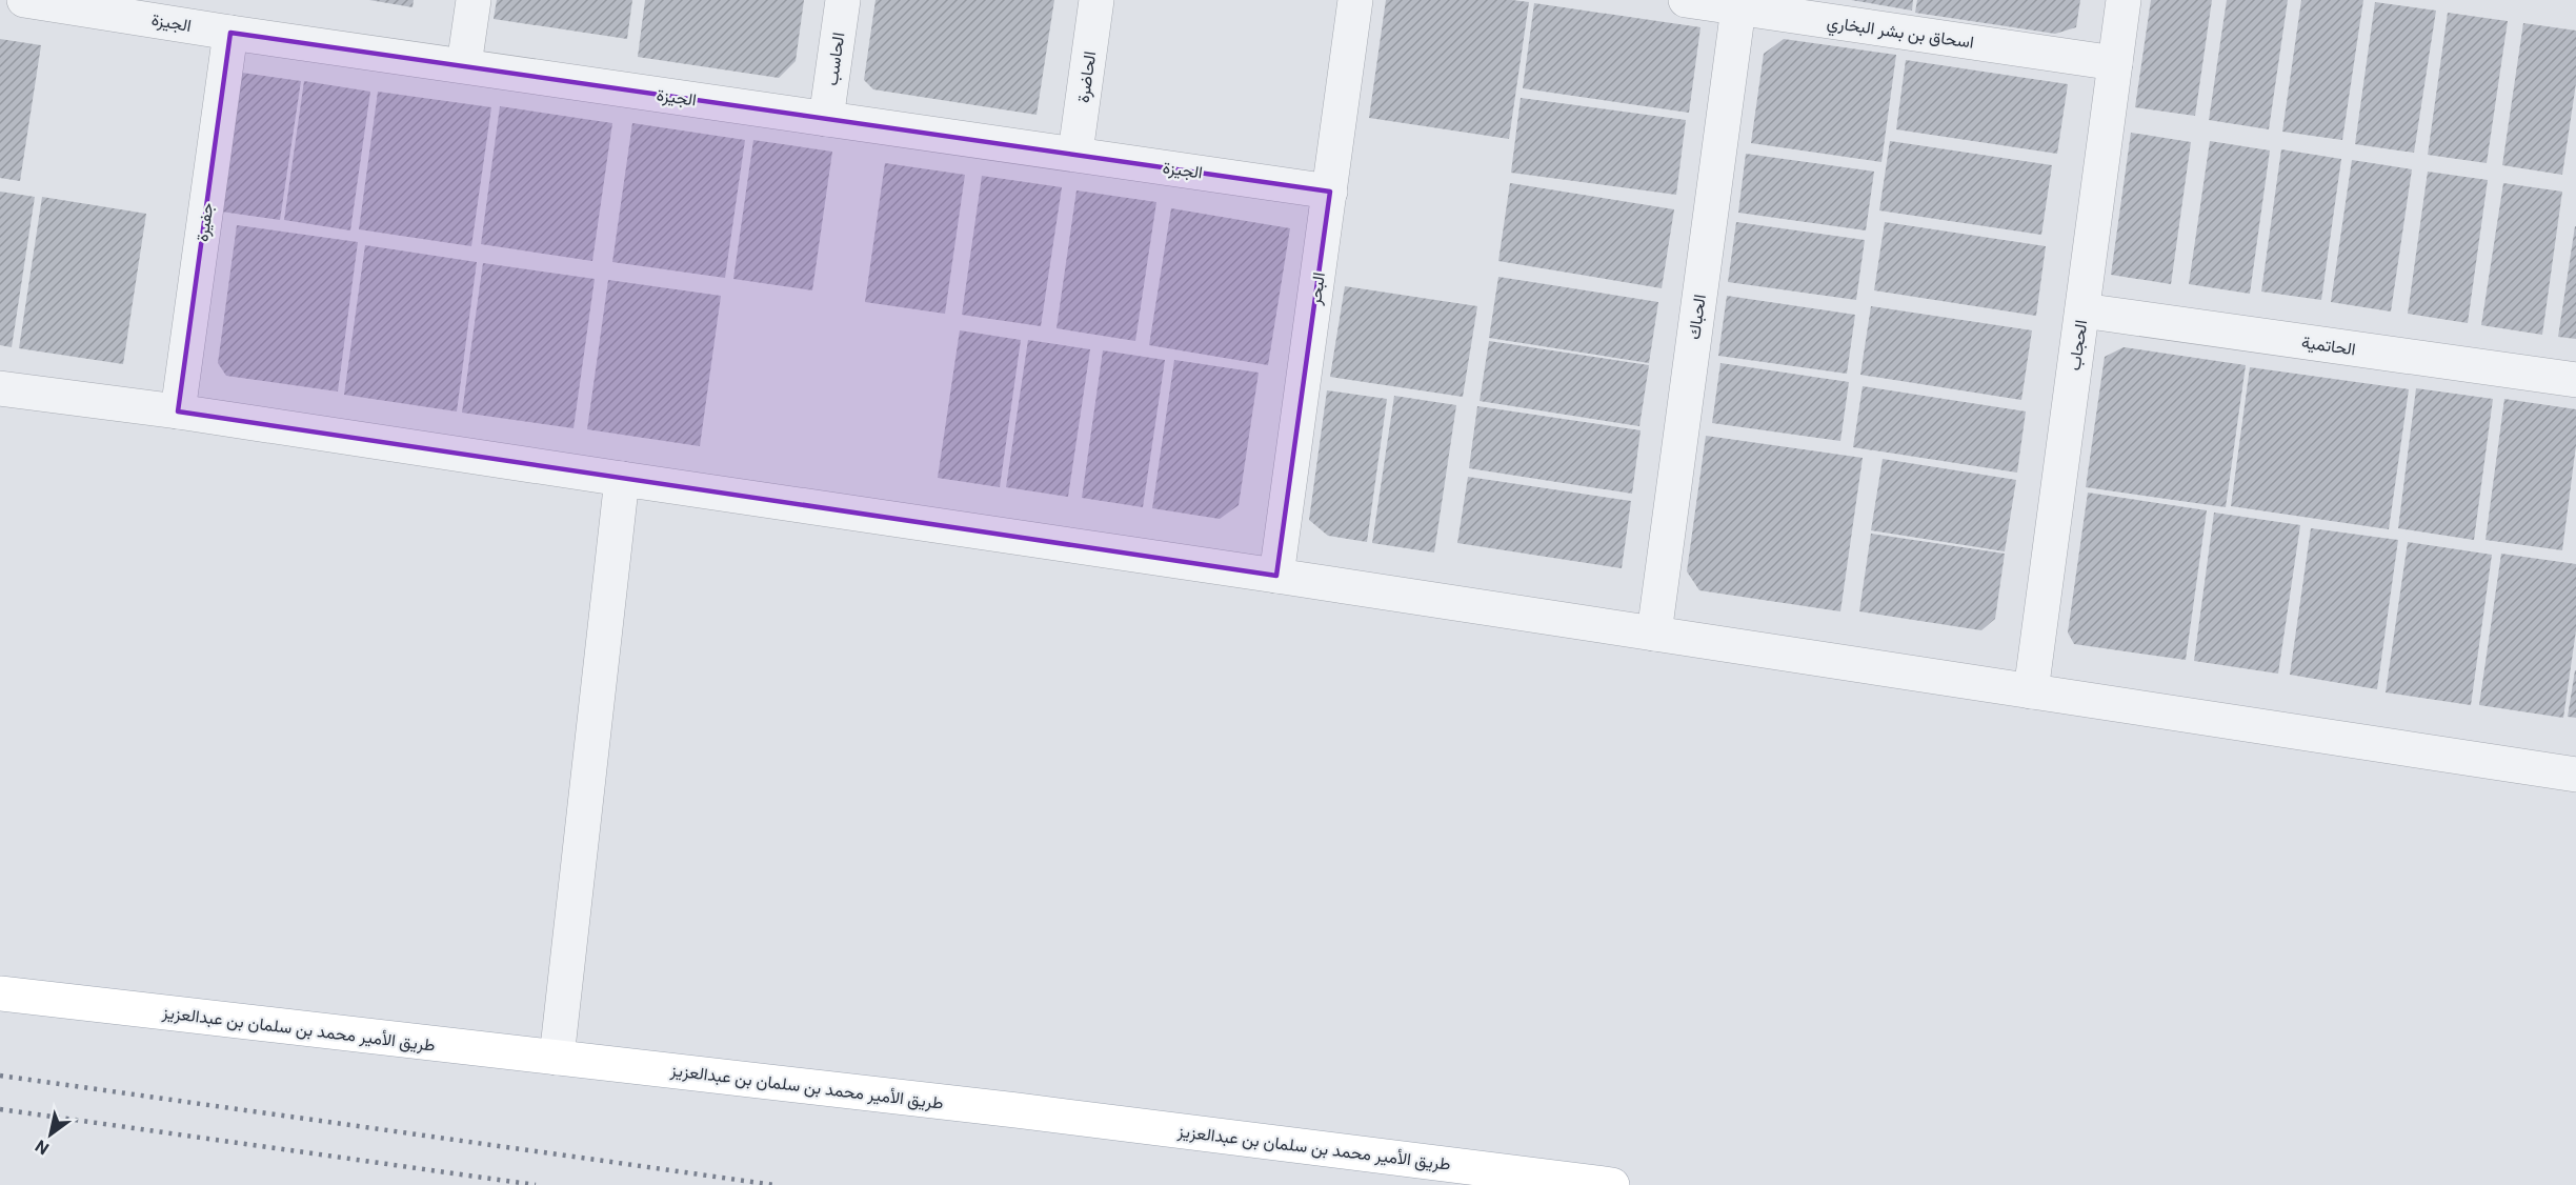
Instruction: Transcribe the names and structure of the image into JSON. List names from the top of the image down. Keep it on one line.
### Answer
{"streets":{"main road":["طريق الأمير محمد بن سلمان بن عبدالعزيز"],"street":["الجيزة","اسحاق بن بشر البخاري","الحاسب","الحاضرة","جفيرة","البحر","الحباك","الحجاب","الحاتمية"]},"crossings":[["الجيزة","الحاسب"],["الجيزة","الحاضرة"],["الجيزة","جفيرة"],["الجيزة","البحر"],["اسحاق بن بشر البخاري","الحباك"],["اسحاق بن بشر البخاري","الحجاب"],["الحجاب","الحاتمية"]],"north":"bottom left"}
